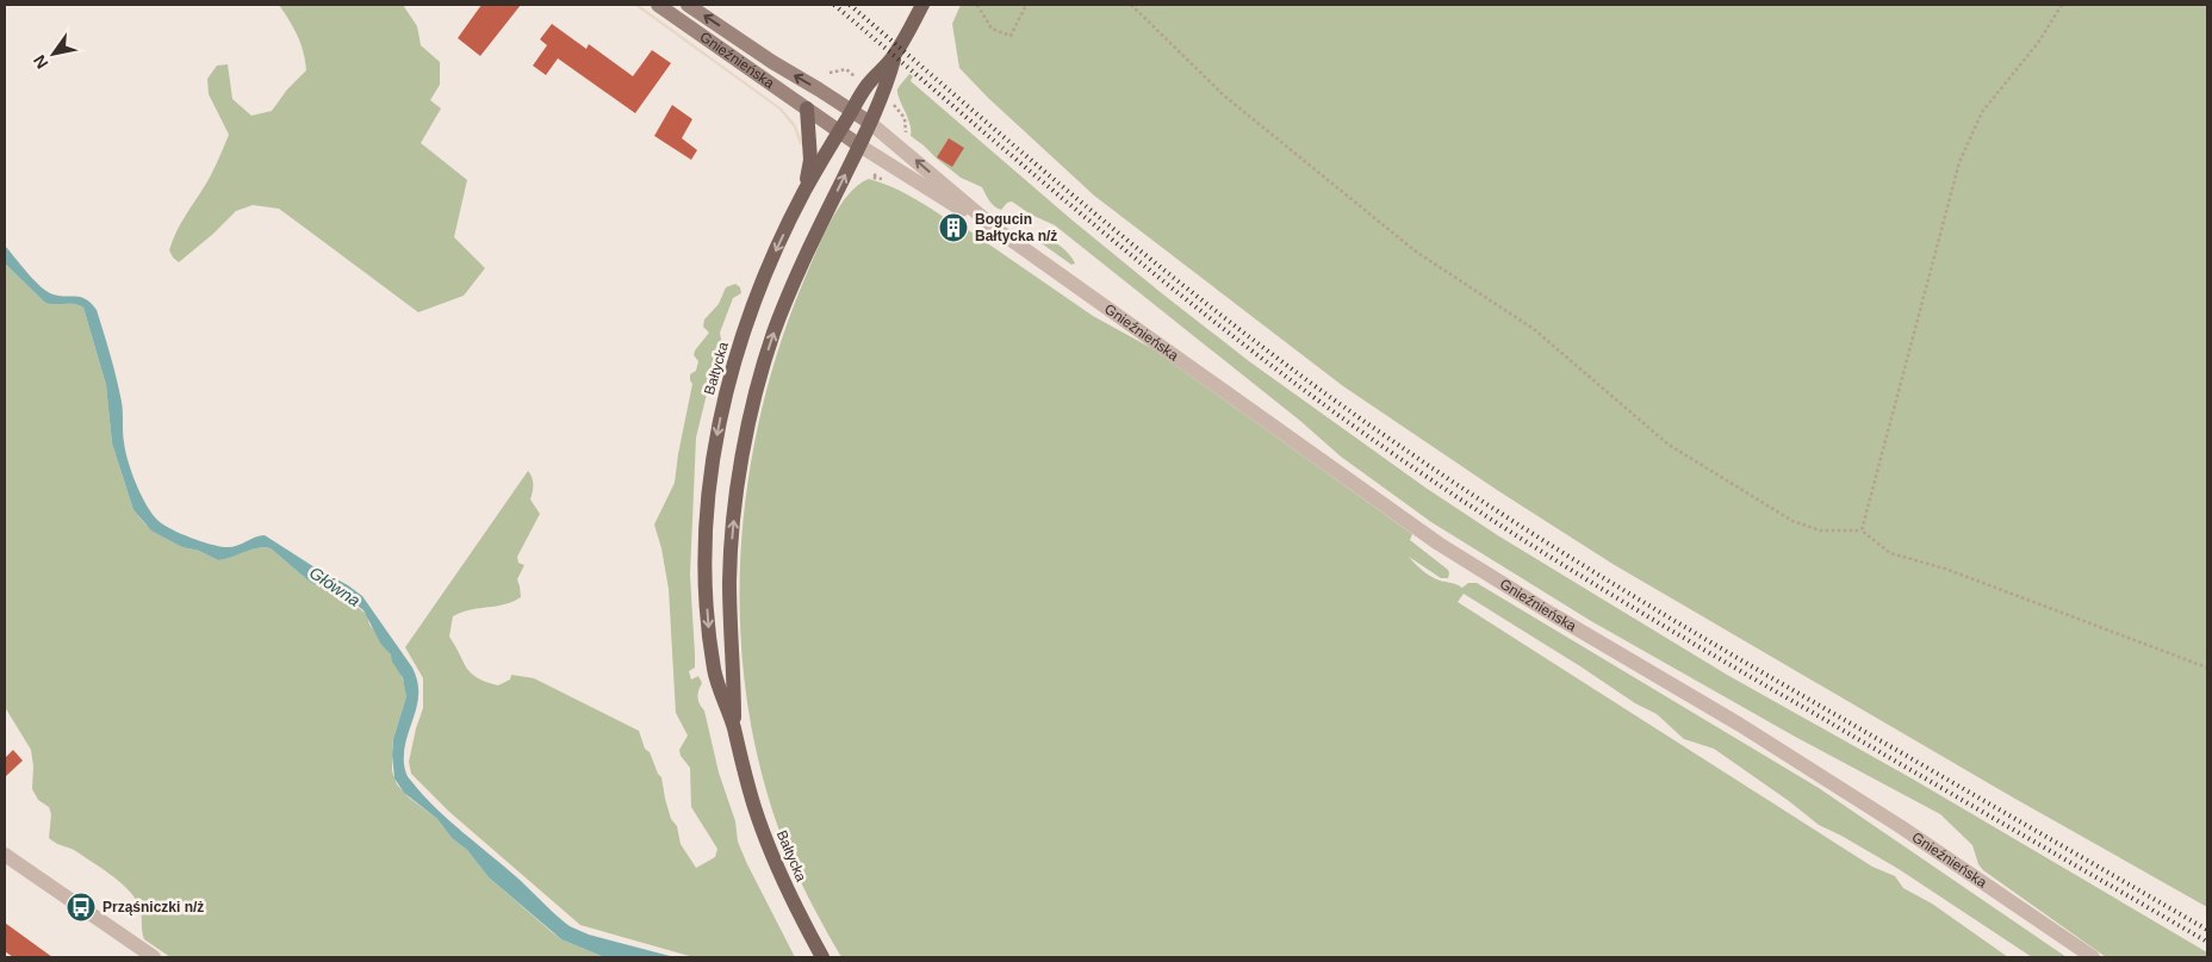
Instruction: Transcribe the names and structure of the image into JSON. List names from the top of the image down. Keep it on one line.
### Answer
{"streets":{"main road":["Gnieźnieńska","Bałtycka"]},"crossings":[["Gnieźnieńska","Bałtycka"]],"water":["Główna"],"places":{"building":["Bogucin Bałtycka n/ż"],"bus stop":["Prząśniczki n/ż"]},"north":"bottom left"}
